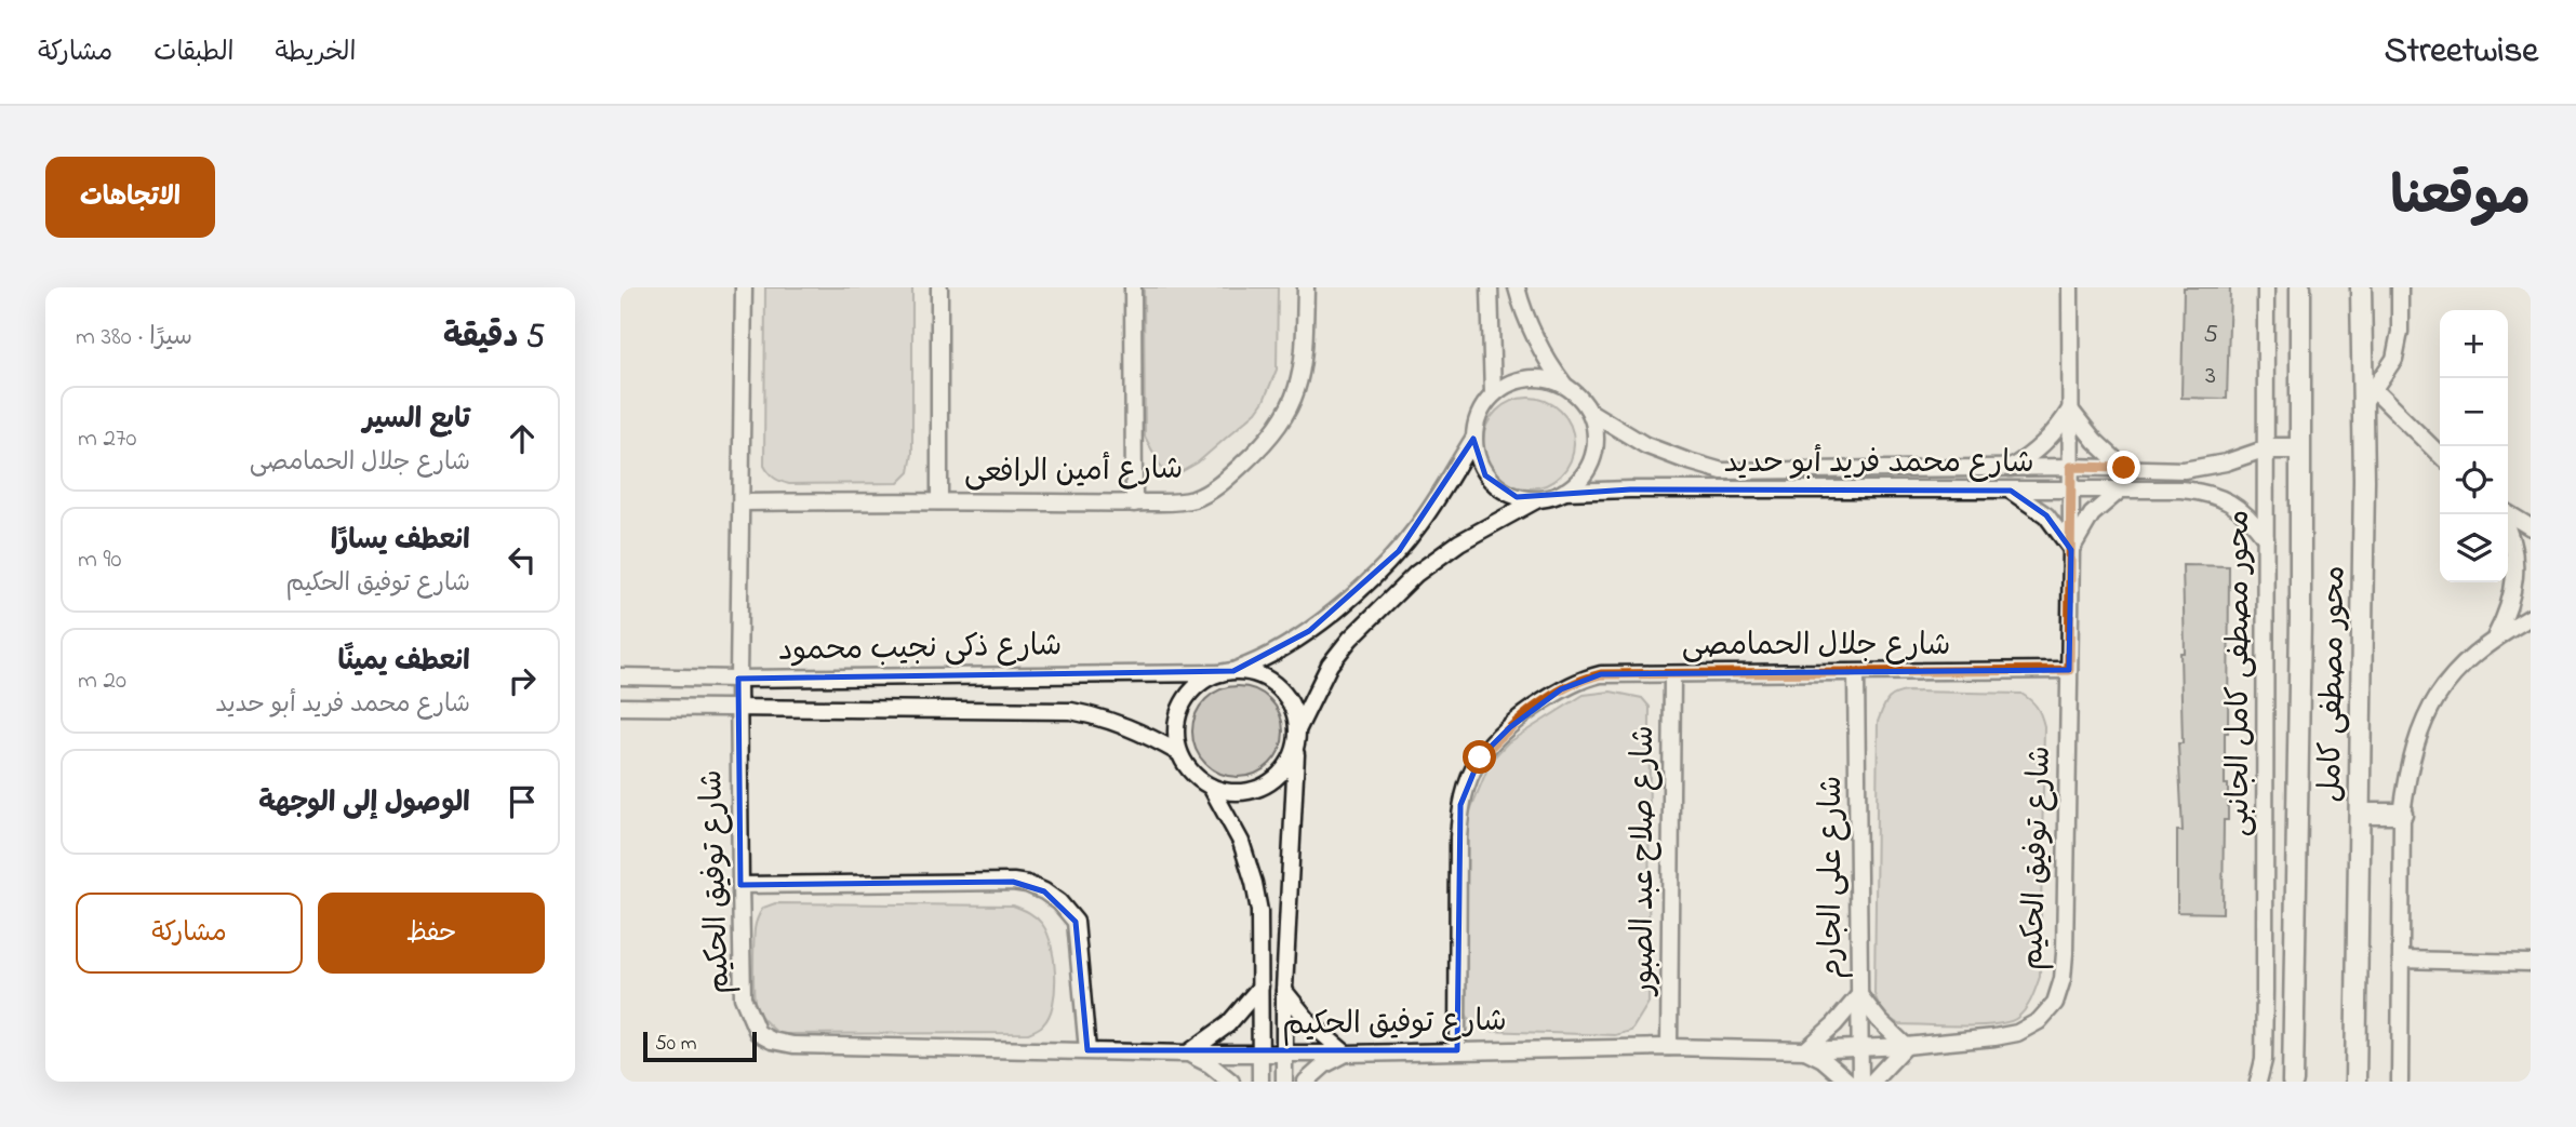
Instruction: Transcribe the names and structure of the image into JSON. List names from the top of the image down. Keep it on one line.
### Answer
{"streets":{"main road":["محور مصطفى كامل"],"street":["شارع محمد فريد أبو حديد","شارع أمين الرافعى","شارع جلال الحمامصى","شارع ذكى نجيب محمود","محور مصطفى كامل الجانبى","شارع توفيق الحكيم","شارع صلاح عبد الصبور","شارع على الجارم"]},"crossings":[["شارع محمد فريد أبو حديد","محور مصطفى كامل الجانبى"],["شارع محمد فريد أبو حديد","شارع توفيق الحكيم"],["شارع أمين الرافعى","شارع توفيق الحكيم"],["شارع جلال الحمامصى","شارع توفيق الحكيم"],["شارع جلال الحمامصى","شارع صلاح عبد الصبور"],["شارع جلال الحمامصى","شارع على الجارم"],["شارع ذكى نجيب محمود","شارع توفيق الحكيم"],["شارع توفيق الحكيم","شارع صلاح عبد الصبور"],["شارع توفيق الحكيم","شارع على الجارم"]],"house_numbers":["5","3"],"scale_bar":"50 m","page":{"header":"Streetwise","nav":["الخريطة","الطبقات","مشاركة"],"title":"موقعنا","buttons":["الاتجاهات",["حفظ","مشاركة"]],"heading":["5 دقيقة","سيرًا · 380 m"],"map_buttons":["+","−"],"list":[["تابع السير","شارع جلال الحمامصى","270 m"],["انعطف يسارًا","شارع توفيق الحكيم","90 m"],["انعطف يمينًا","شارع محمد فريد أبو حديد","20 m"],"الوصول إلى الوجهة"],"scale":"50 m"}}
